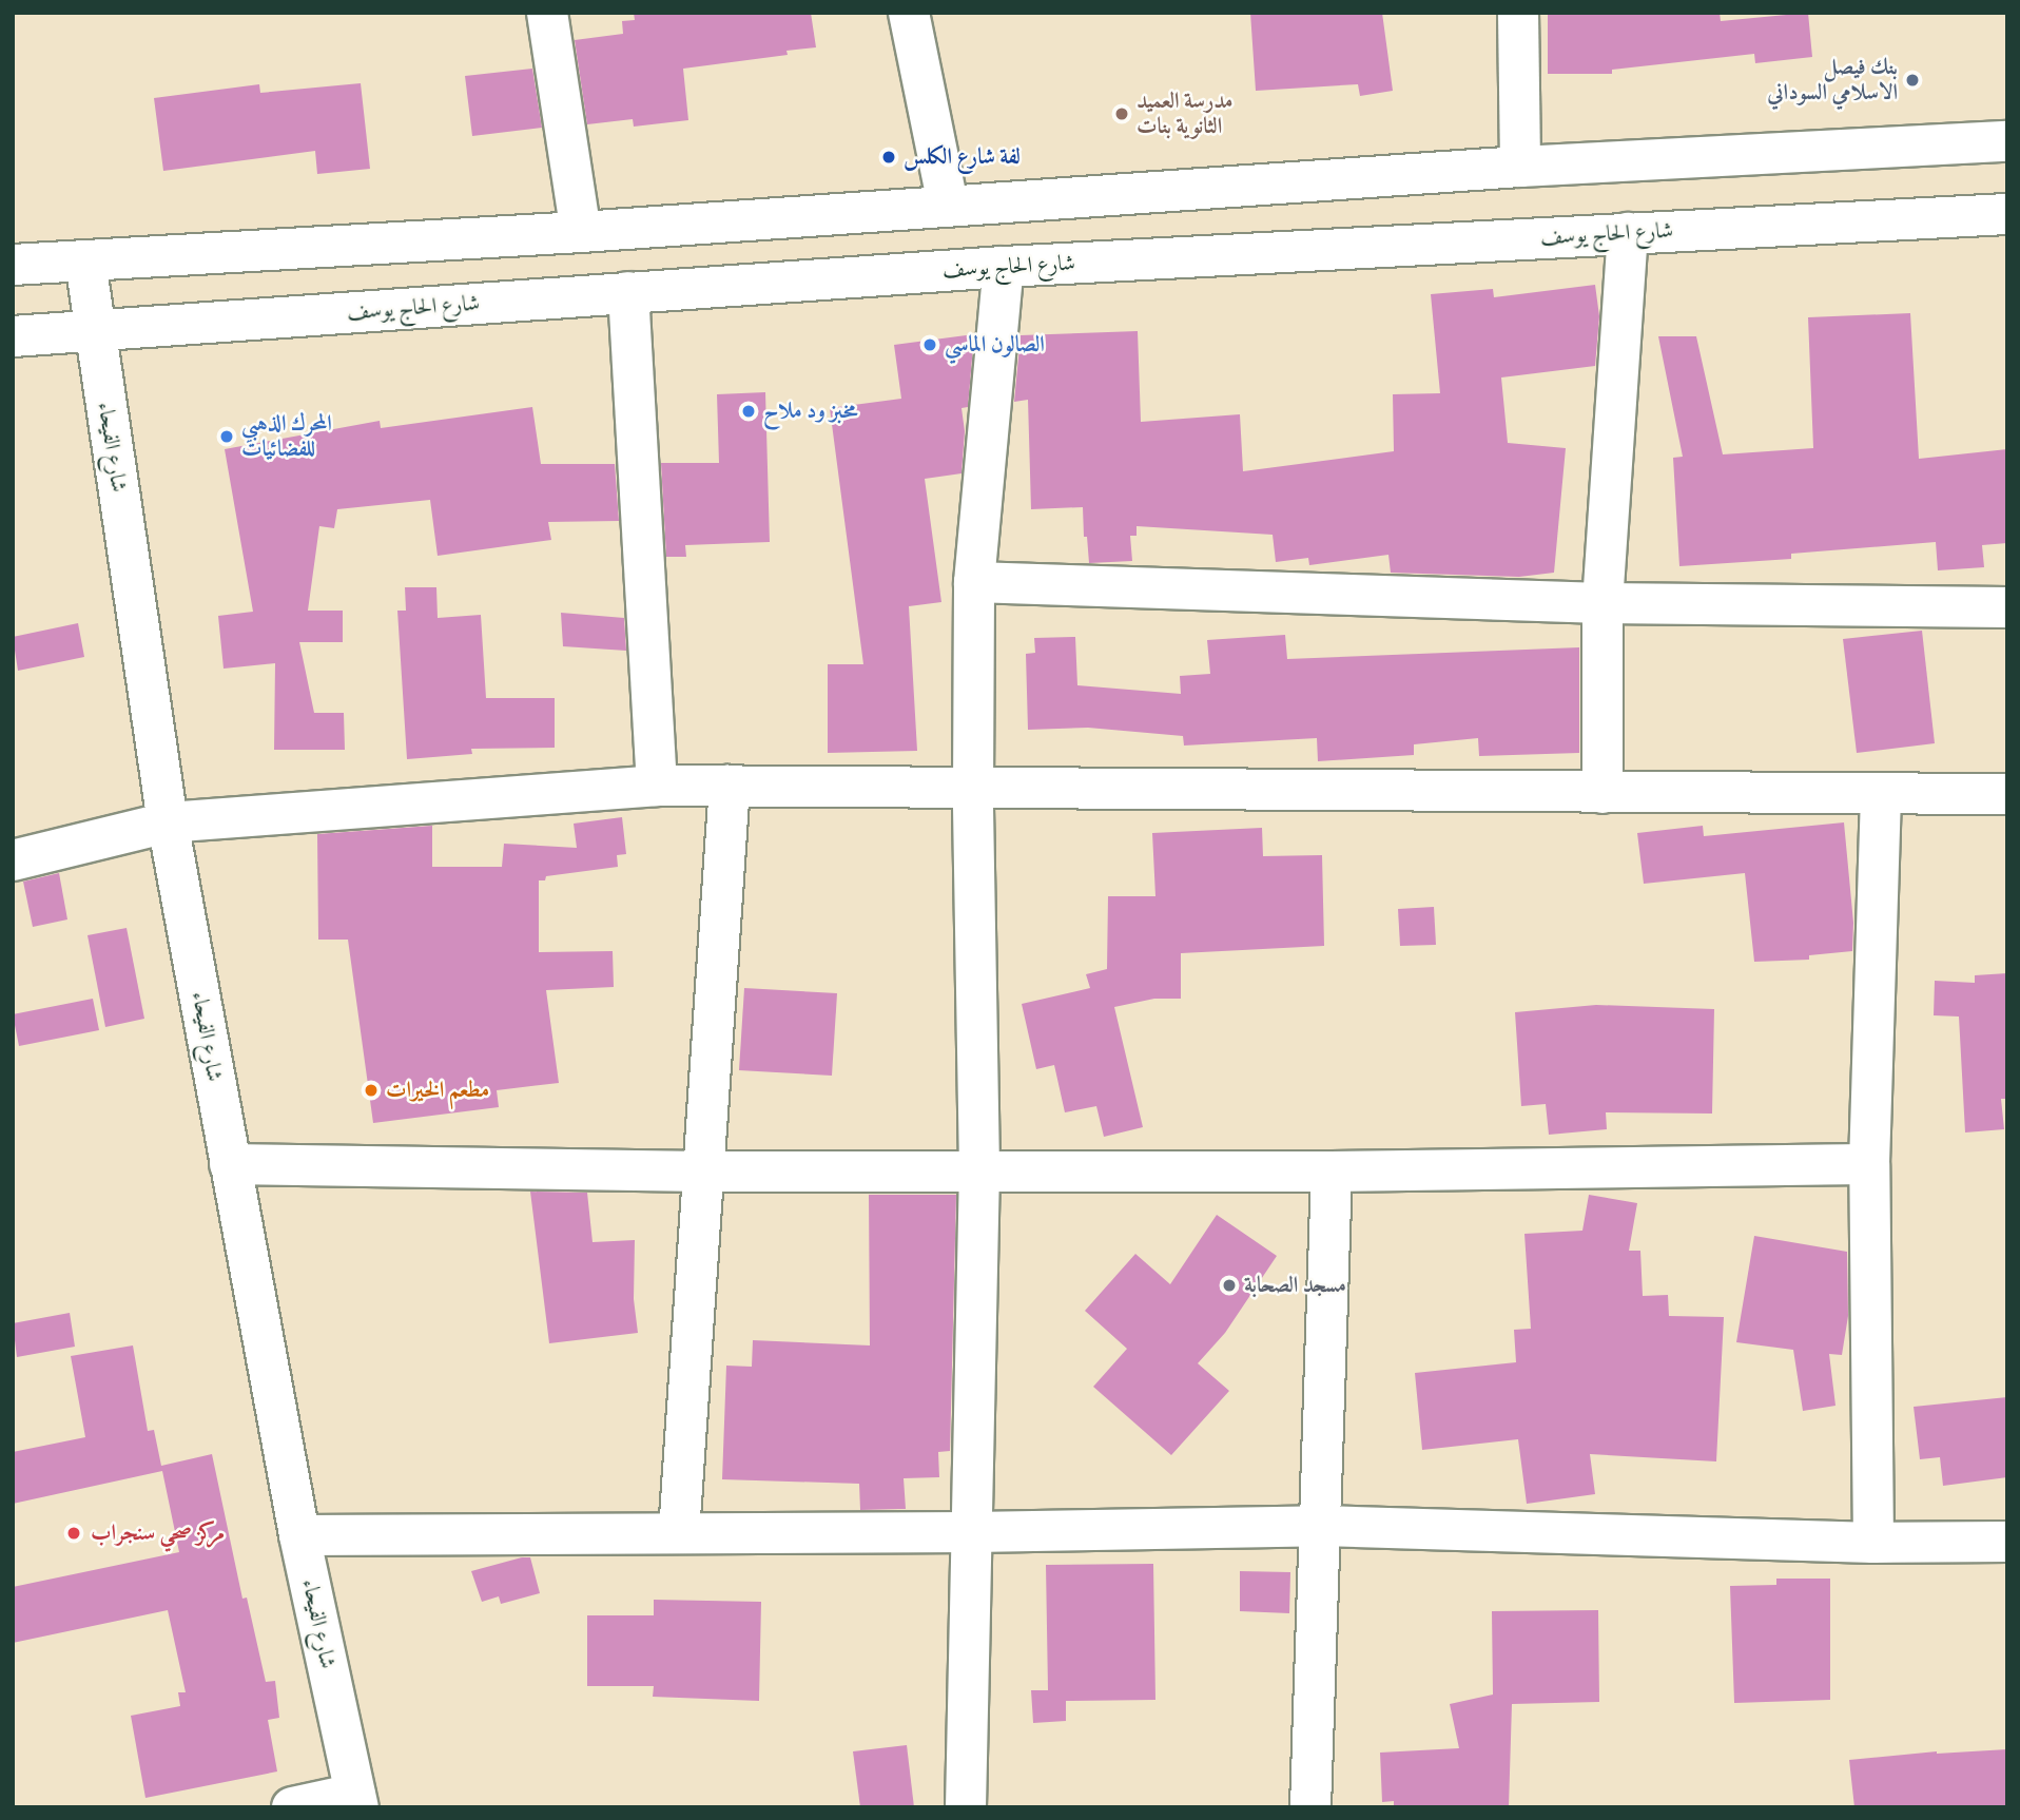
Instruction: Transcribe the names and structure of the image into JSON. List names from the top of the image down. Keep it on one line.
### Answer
{"streets":{"street":["شارع الحاج يوسف","شارع الفيحاء"]},"crossings":[["شارع الحاج يوسف","شارع الفيحاء"]],"places":["بنك فيصل الاسلامي السوداني","مدرسة العميد الثانوية بنات","لفة شارع الكلس","الصالون الماسي","مخبز ود ملاح","المحرك الذهبي للفضائيات","مطعم الخيرات","مسجد الصحابة","مركز صحي سنجراب"]}
